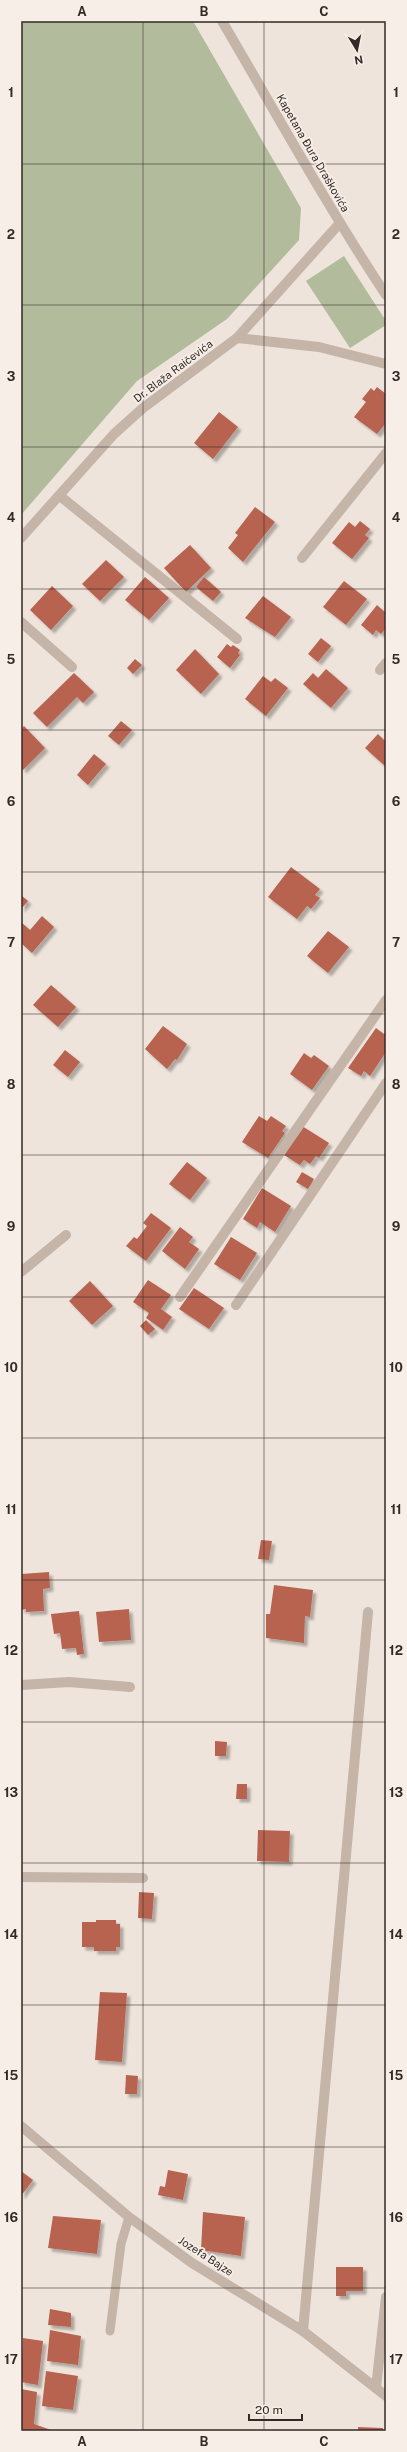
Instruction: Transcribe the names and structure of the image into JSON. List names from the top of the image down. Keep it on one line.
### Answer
{"streets":{"street":["Kapetana Đura Draškovića","Dr. Blaža Raičevića","Jozefa Bajze"]},"crossings":[["Kapetana Đura Draškovića","Dr. Blaža Raičevića"]],"scale_bar":"20 m","north":"bottom","grid":{"columns":["A","B","C"],"rows":["1","2","3","4","5","6","7","8","9","10","11","12","13","14","15","16","17"]}}
